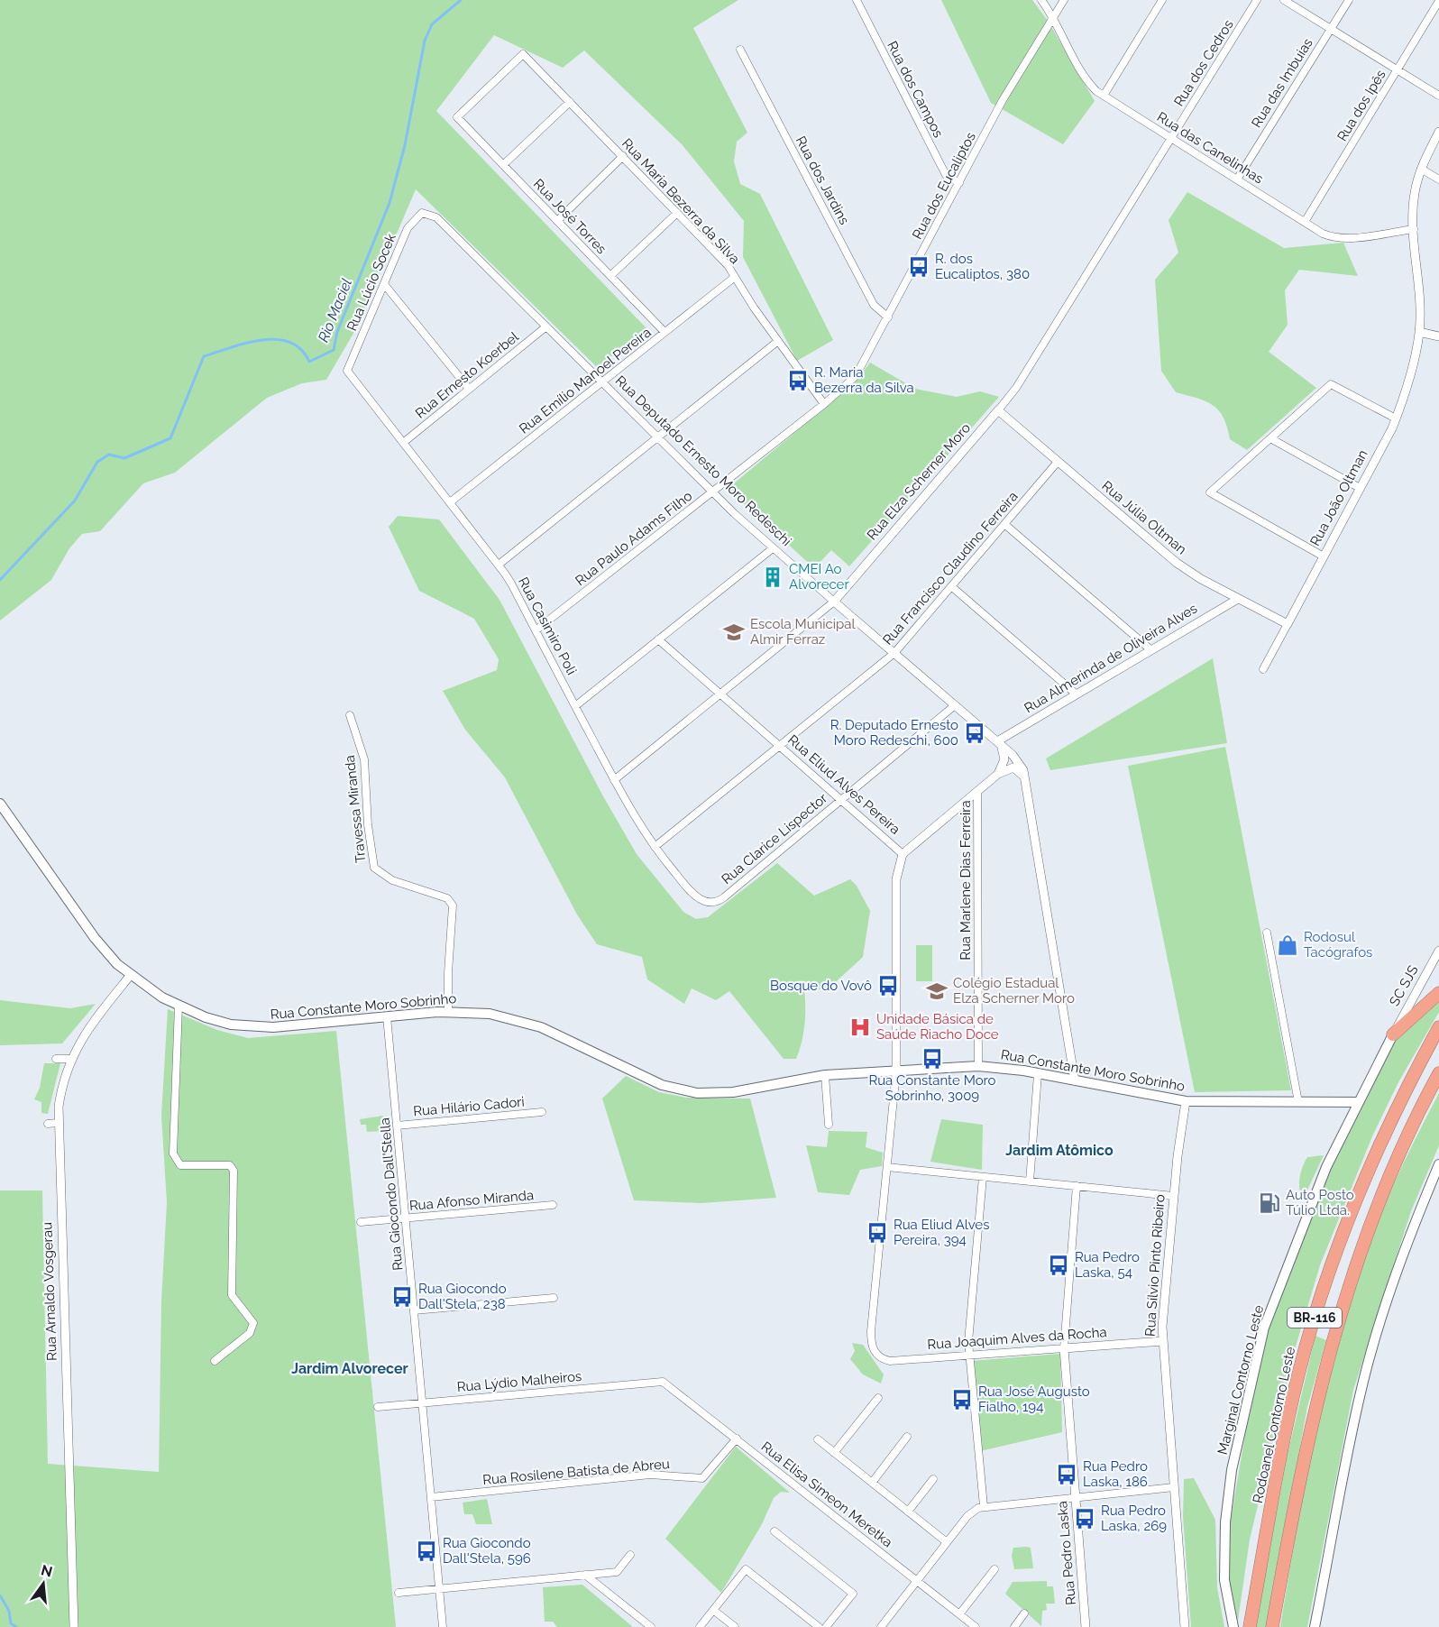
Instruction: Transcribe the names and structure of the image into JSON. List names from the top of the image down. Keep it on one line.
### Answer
{"streets":{"highway":["BR-116","Rodoanel Contorno Leste"],"main road":["Rua Constante Moro Sobrinho","Marginal Contorno Leste"],"street":["Rua dos Cedros","Rua das Imbuias","Rua dos Campos","Rua dos Ipês","Rua das Canelinhas","Rua dos Jardins","Rua dos Eucaliptos","Rua Maria Bezerra da Silva","Rua José Torres","Rua Lúcio Socek","Rua Ernesto Koerbel","Rua Emílio Manoel Pereira","Rua Deputado Ernesto Moro Redeschi","Rua Elza Scherner Moro","Rua João Oltman","Rua Júlia Oltman","Rua Paulo Adams Filho","Rua Francisco Claudino Ferreira","Rua Casimiro Poli","Rua Almerinda de Oliveira Alves","Rua Eliud Alves Pereira","Travessa Miranda","Rua Clarice Lispector","Rua Marlene Dias Ferreira","SC SJS","Rua Hilário Cadori","Rua Giocondo Dall'Stella","Rua Afonso Miranda","Rua Sílvio Pinto Ribeiro","Rua Arnaldo Vosgerau","Rua Joaquim Alves da Rocha","Rua Lýdio Malheiros","Rua Rosilene Batista de Abreu","Rua Elisa Simeon Meretka","Rua Pedro Laska"]},"crossings":[["Rua dos Cedros","Rua das Canelinhas"],["Rua dos Cedros","Rua Elza Scherner Moro"],["Rua das Imbuias","Rua das Canelinhas"],["Rua dos Campos","Rua dos Eucaliptos"],["Rua dos Ipês","Rua das Canelinhas"],["Rua das Canelinhas","Rua dos Eucaliptos"],["Rua das Canelinhas","Rua Elza Scherner Moro"],["Rua das Canelinhas","Rua João Oltman"],["Rua dos Jardins","Rua dos Eucaliptos"],["Rua dos Eucaliptos","Rua Maria Bezerra da Silva"],["Rua dos Eucaliptos","Rua Paulo Adams Filho"],["Rua Maria Bezerra da Silva","Rua José Torres"],["Rua Maria Bezerra da Silva","Rua Emílio Manoel Pereira"],["Rua Maria Bezerra da Silva","Rua Paulo Adams Filho"],["Rua José Torres","Rua Emílio Manoel Pereira"],["Rua Lúcio Socek","Rua Deputado Ernesto Moro Redeschi"],["Rua Lúcio Socek","Rua Casimiro Poli"],["Rua Ernesto Koerbel","Rua Deputado Ernesto Moro Redeschi"],["Rua Ernesto Koerbel","Rua Casimiro Poli"],["Rua Emílio Manoel Pereira","Rua Deputado Ernesto Moro Redeschi"],["Rua Emílio Manoel Pereira","Rua Casimiro Poli"],["Rua Deputado Ernesto Moro Redeschi","Rua Elza Scherner Moro"],["Rua Deputado Ernesto Moro Redeschi","Rua Paulo Adams Filho"],["Rua Deputado Ernesto Moro Redeschi","Rua Francisco Claudino Ferreira"],["Rua Deputado Ernesto Moro Redeschi","Rua Almerinda de Oliveira Alves"],["Rua Deputado Ernesto Moro Redeschi","Rua Clarice Lispector"],["Rua Deputado Ernesto Moro Redeschi","Rua Constante Moro Sobrinho"],["Rua Elza Scherner Moro","Rua Júlia Oltman"],["Rua Elza Scherner Moro","Rua Casimiro Poli"],["Rua Elza Scherner Moro","Rua Eliud Alves Pereira"],["Rua João Oltman","Rua Júlia Oltman"],["Rua Júlia Oltman","Rua Francisco Claudino Ferreira"],["Rua Júlia Oltman","Rua Almerinda de Oliveira Alves"],["Rua Paulo Adams Filho","Rua Casimiro Poli"],["Rua Francisco Claudino Ferreira","Rua Casimiro Poli"],["Rua Francisco Claudino Ferreira","Rua Eliud Alves Pereira"],["Rua Casimiro Poli","Rua Clarice Lispector"],["Rua Eliud Alves Pereira","Rua Clarice Lispector"],["Rua Eliud Alves Pereira","Rua Constante Moro Sobrinho"],["Rua Eliud Alves Pereira","Rua Joaquim Alves da Rocha"],["Travessa Miranda","Rua Constante Moro Sobrinho"],["Rua Marlene Dias Ferreira","Rua Constante Moro Sobrinho"],["SC SJS","Marginal Contorno Leste"],["Rua Constante Moro Sobrinho","Rua Giocondo Dall'Stella"],["Rua Constante Moro Sobrinho","Rua Sílvio Pinto Ribeiro"],["Rua Constante Moro Sobrinho","Rua Arnaldo Vosgerau"],["Rua Constante Moro Sobrinho","Marginal Contorno Leste"],["Rua Hilário Cadori","Rua Giocondo Dall'Stella"],["Rua Giocondo Dall'Stella","Rua Afonso Miranda"],["Rua Giocondo Dall'Stella","Rua Lýdio Malheiros"],["Rua Giocondo Dall'Stella","Rua Rosilene Batista de Abreu"],["Rua Sílvio Pinto Ribeiro","Rua Joaquim Alves da Rocha"],["Rua Joaquim Alves da Rocha","Rua Pedro Laska"],["Rua Lýdio Malheiros","Rua Elisa Simeon Meretka"],["Rua Rosilene Batista de Abreu","Rua Elisa Simeon Meretka"]],"districts":["Jardim Atômico","Jardim Alvorecer"],"water":["Rio Maciel"],"places":{"bus stop":["R. dos Eucaliptos, 380","R. Maria Bezerra da Silva","R. Deputado Ernesto Moro Redeschi, 600","Bosque do Vovô","Rua Constante Moro Sobrinho, 3009","Rua Eliud Alves Pereira, 394","Rua Pedro Laska, 54","Rua Giocondo Dall'Stela, 238","Rua José Augusto Fialho, 194","Rua Pedro Laska, 186","Rua Pedro Laska, 269","Rua Giocondo Dall'Stela, 596"],"building":["CMEI Ao Alvorecer"],"school or university":["Escola Municipal Almir Ferraz","Colégio Estadual Elza Scherner Moro"],"shop":["Rodosul Tacógrafos"],"hospital":["Unidade Básica de Saúde Riacho Doce"],"fuel station":["Auto Posto Túlio Ltda."]},"north":"top"}
